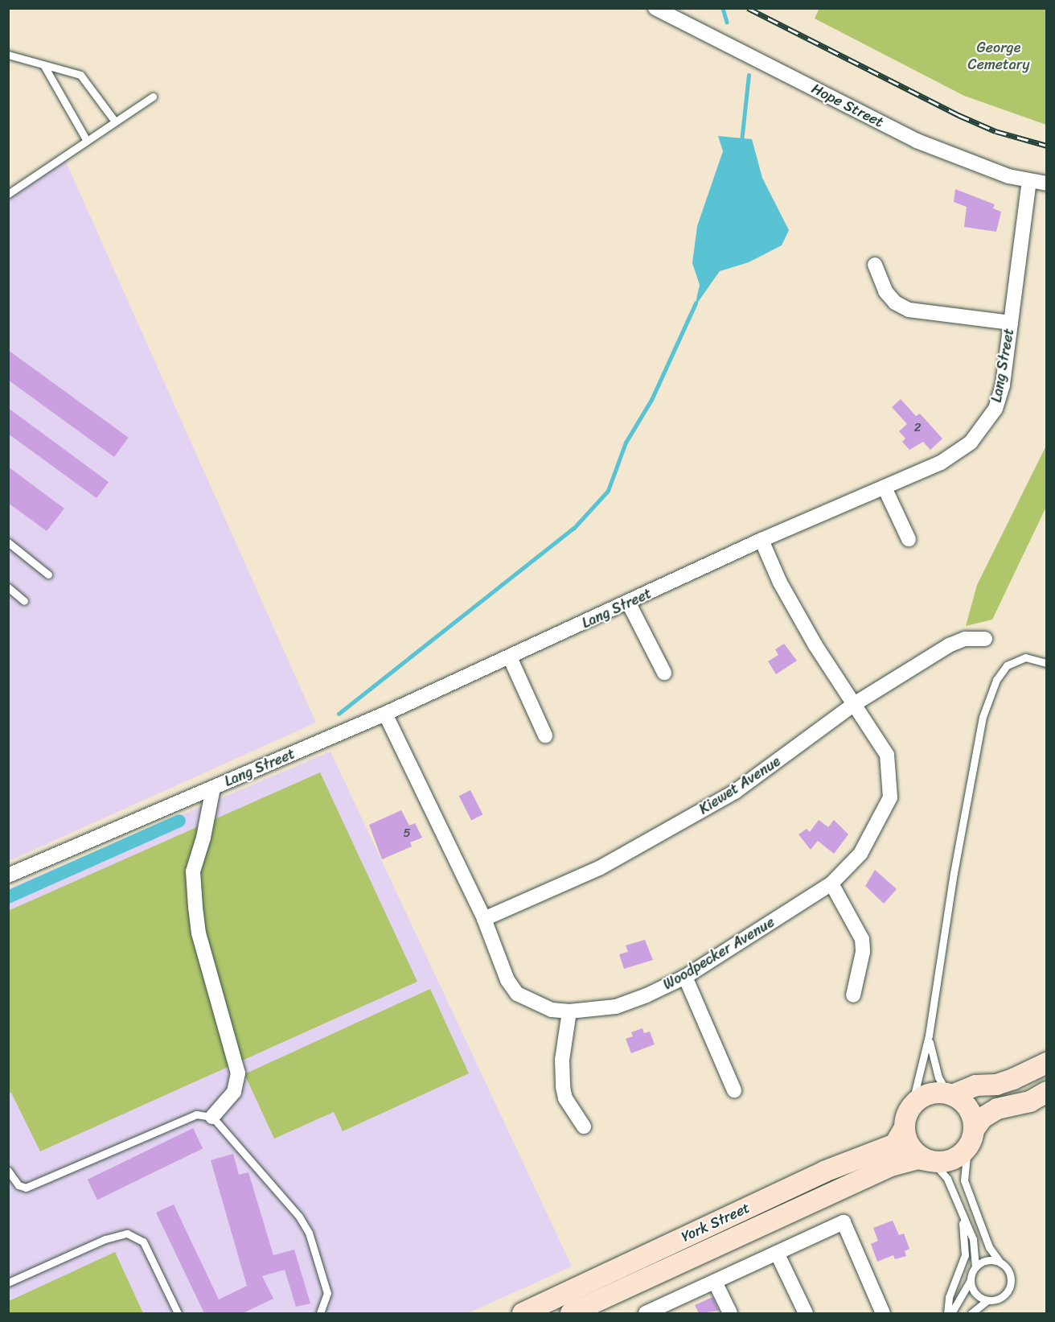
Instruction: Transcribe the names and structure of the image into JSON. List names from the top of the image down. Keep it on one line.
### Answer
{"streets":{"main road":["York Street"],"street":["Hope Street","Lang Street","Kiewet Avenue","Woodpecker Avenue"]},"crossings":[["Hope Street","Lang Street"],["Lang Street","Woodpecker Avenue"],["Kiewet Avenue","Woodpecker Avenue"]],"parks":["George Cemetary"],"house_numbers":["2","5"]}
